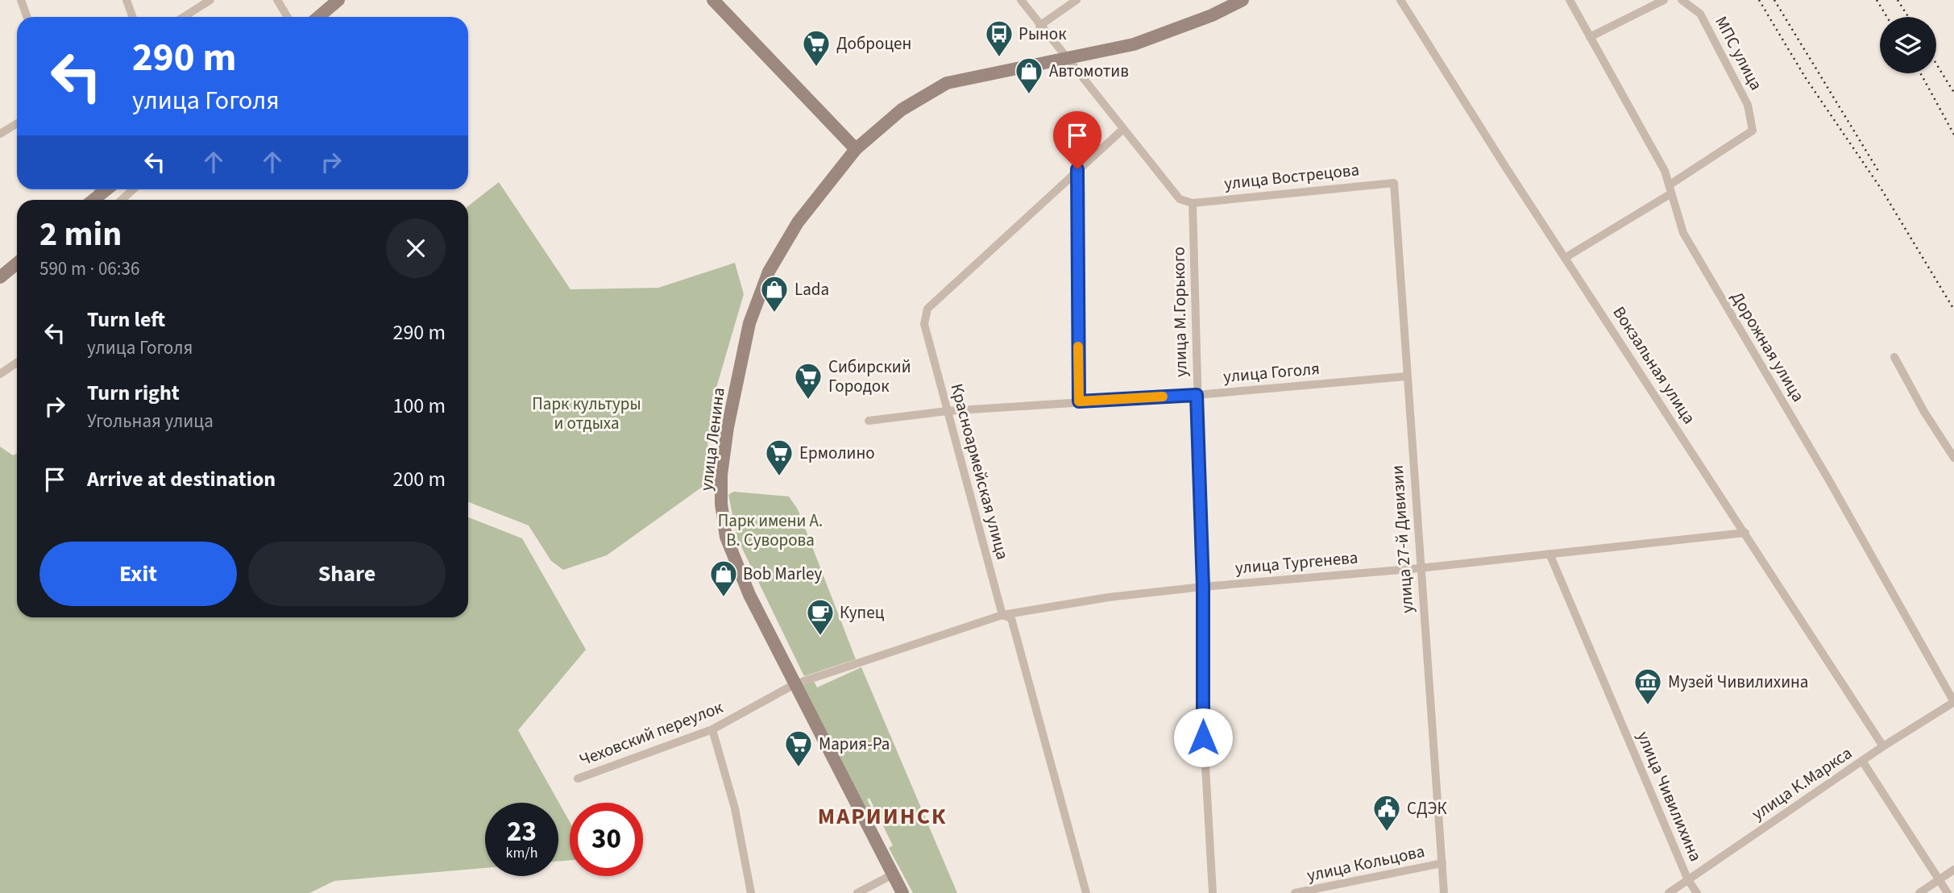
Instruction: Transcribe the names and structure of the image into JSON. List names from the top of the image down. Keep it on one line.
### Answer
{"streets":{"main road":["улица Ленина"],"street":["МПС улица","улица Вострецова","улица М.Горького","Дорожная улица","Вокзальная улица","улица Гоголя","Красноармейская улица","улица 27-й Дивизии","улица Тургенева","Чеховский переулок","улица К.Маркса","улица Чивилихина","улица Кольцова"]},"crossings":[["МПС улица","Дорожная улица"],["улица Вострецова","улица М.Горького"],["улица Вострецова","улица 27-й Дивизии"],["улица М.Горького","улица Гоголя"],["улица М.Горького","улица Тургенева"],["Дорожная улица","улица К.Маркса"],["Вокзальная улица","улица Тургенева"],["Вокзальная улица","улица К.Маркса"],["улица Гоголя","Красноармейская улица"],["улица Гоголя","улица 27-й Дивизии"],["улица Ленина","улица Тургенева"],["улица Ленина","Чеховский переулок"],["Красноармейская улица","улица Тургенева"],["улица 27-й Дивизии","улица Тургенева"],["улица 27-й Дивизии","улица Кольцова"],["улица Тургенева","Чеховский переулок"],["улица Тургенева","улица Чивилихина"],["улица К.Маркса","улица Чивилихина"]],"districts":["МАРИИНСК"],"parks":["Парк культуры и отдыха","Парк имени А. В. Суворова"],"places":{"bus stop":["Рынок"],"supermarket":["Доброцен","Сибирский Городок","Ермолино","Мария-Ра"],"shop":["Автомотив","Lada","Bob Marley"],"cafe":["Купец"],"museum":["Музей Чивилихина"],"public building":["СДЭК"]},"page":{"turn":["290 m","улица Гоголя"],"heading":["2 min","590 m · 06:36"],"list":[{"name":"Turn left","note":"улица Гоголя","value":"290 m"},{"name":"Turn right","note":"Угольная улица","value":"100 m"},{"name":"Arrive at destination","value":"200 m"}],"buttons":["Exit","Share"],"speed":"23 km/h","limit":"30"}}
